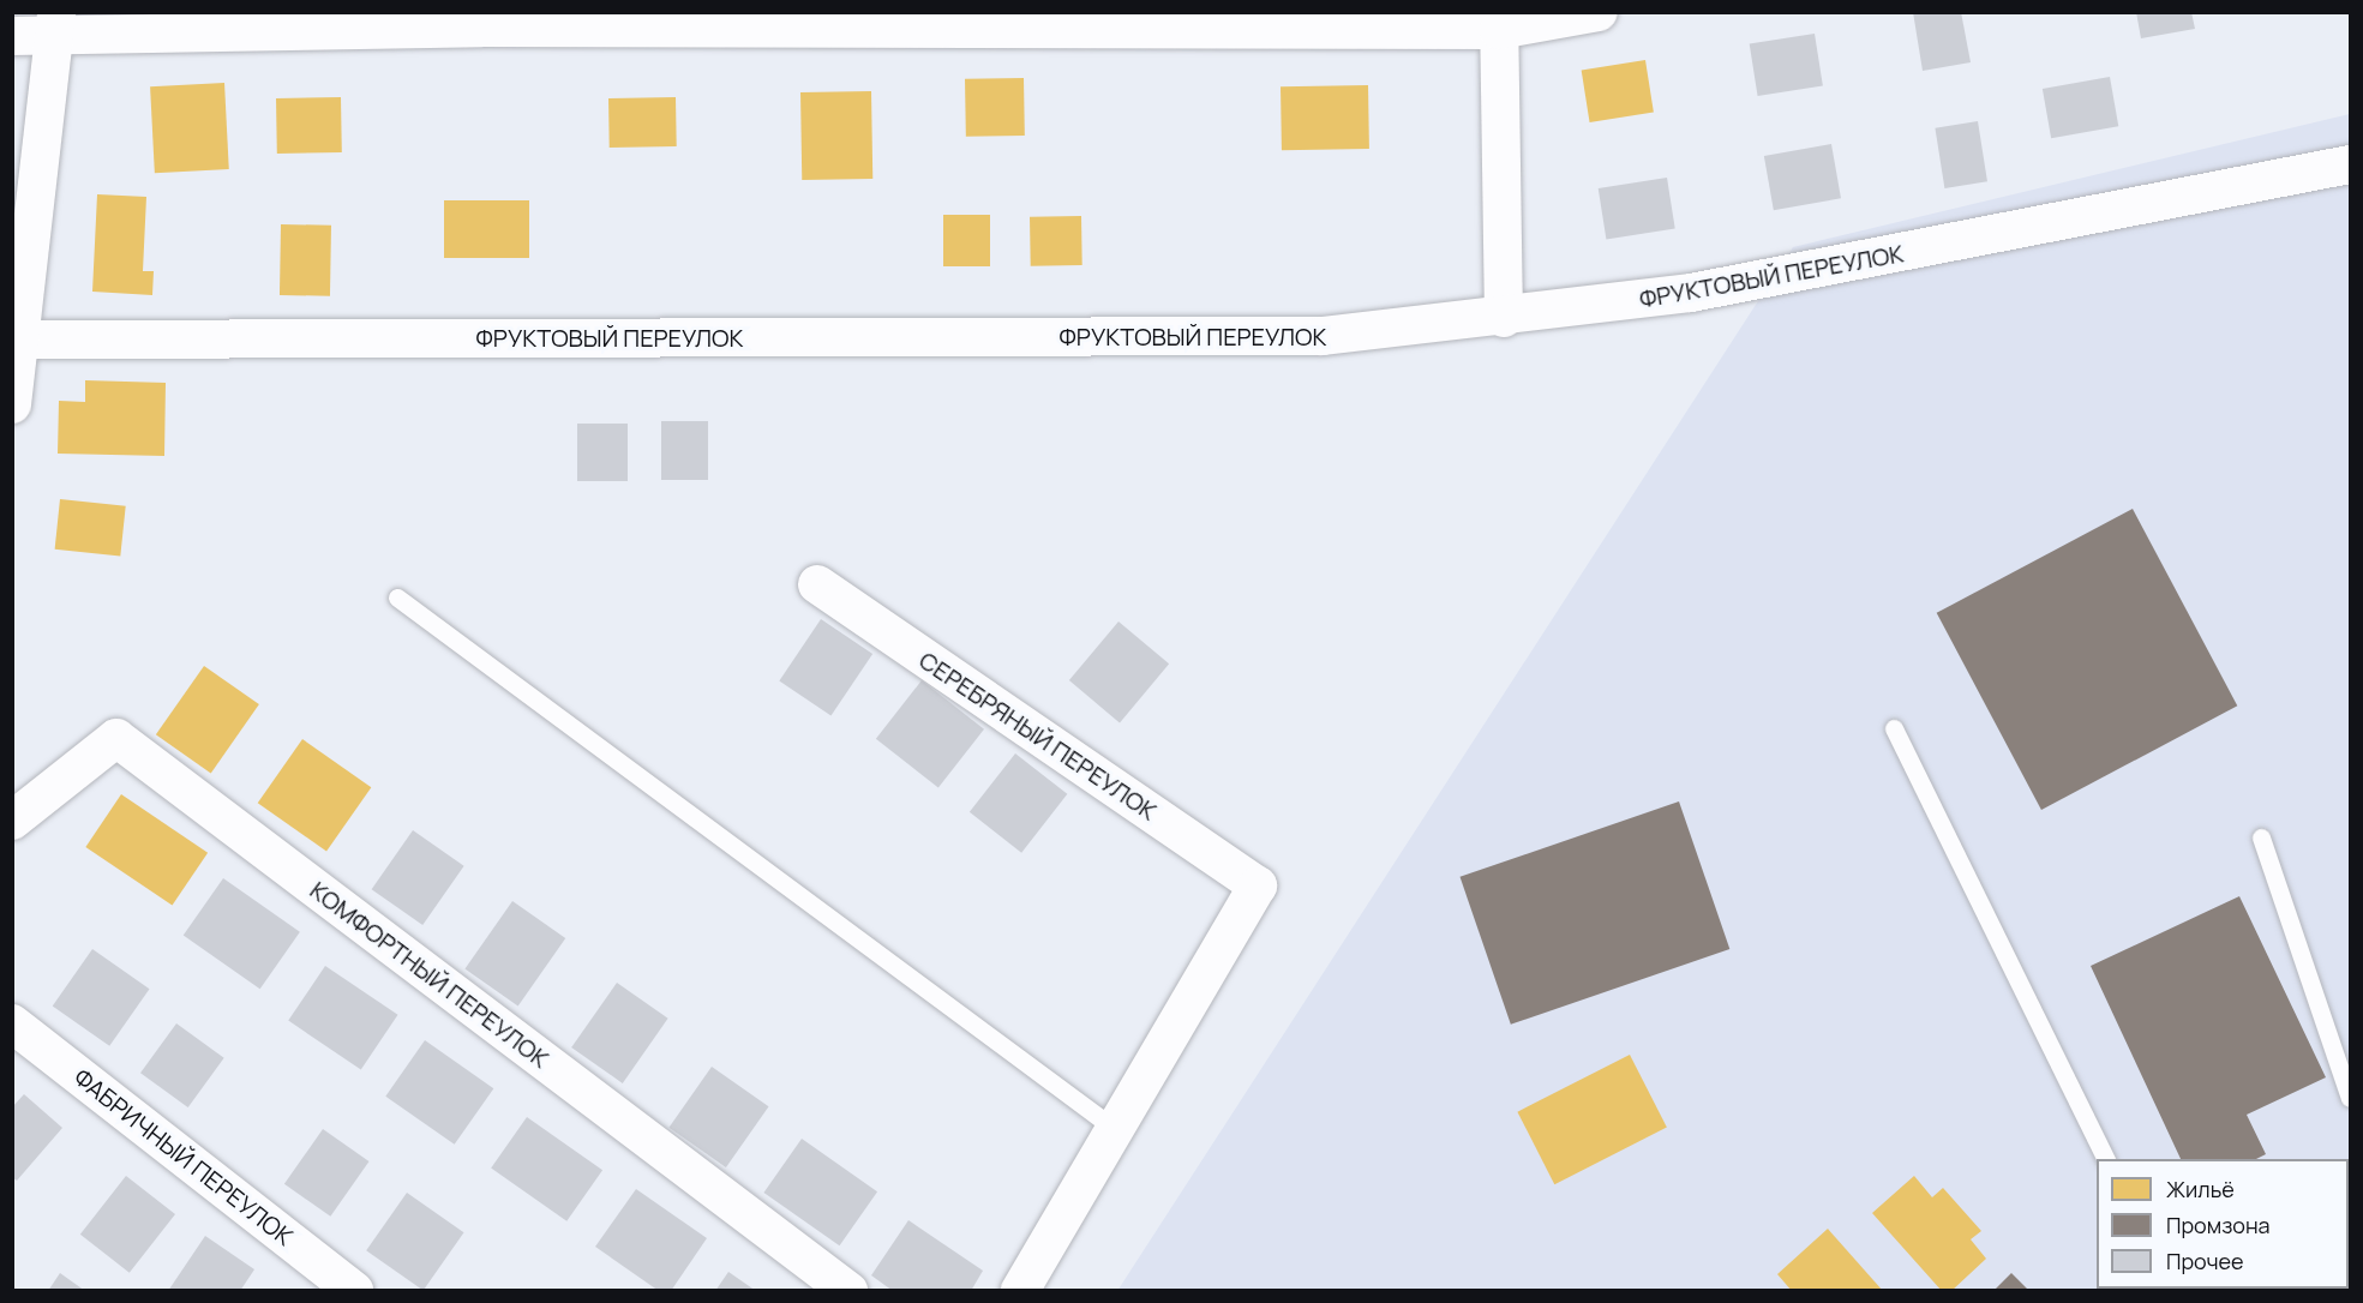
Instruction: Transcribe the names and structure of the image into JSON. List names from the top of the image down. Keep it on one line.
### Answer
{"streets":{"street":["ФРУКТОВЫЙ ПЕРЕУЛОК","СЕРЕБРЯНЫЙ ПЕРЕУЛОК","КОМФОРТНЫЙ ПЕРЕУЛОК","ФАБРИЧНЫЙ ПЕРЕУЛОК"]},"legend":["Жильё","Промзона","Прочее"]}
